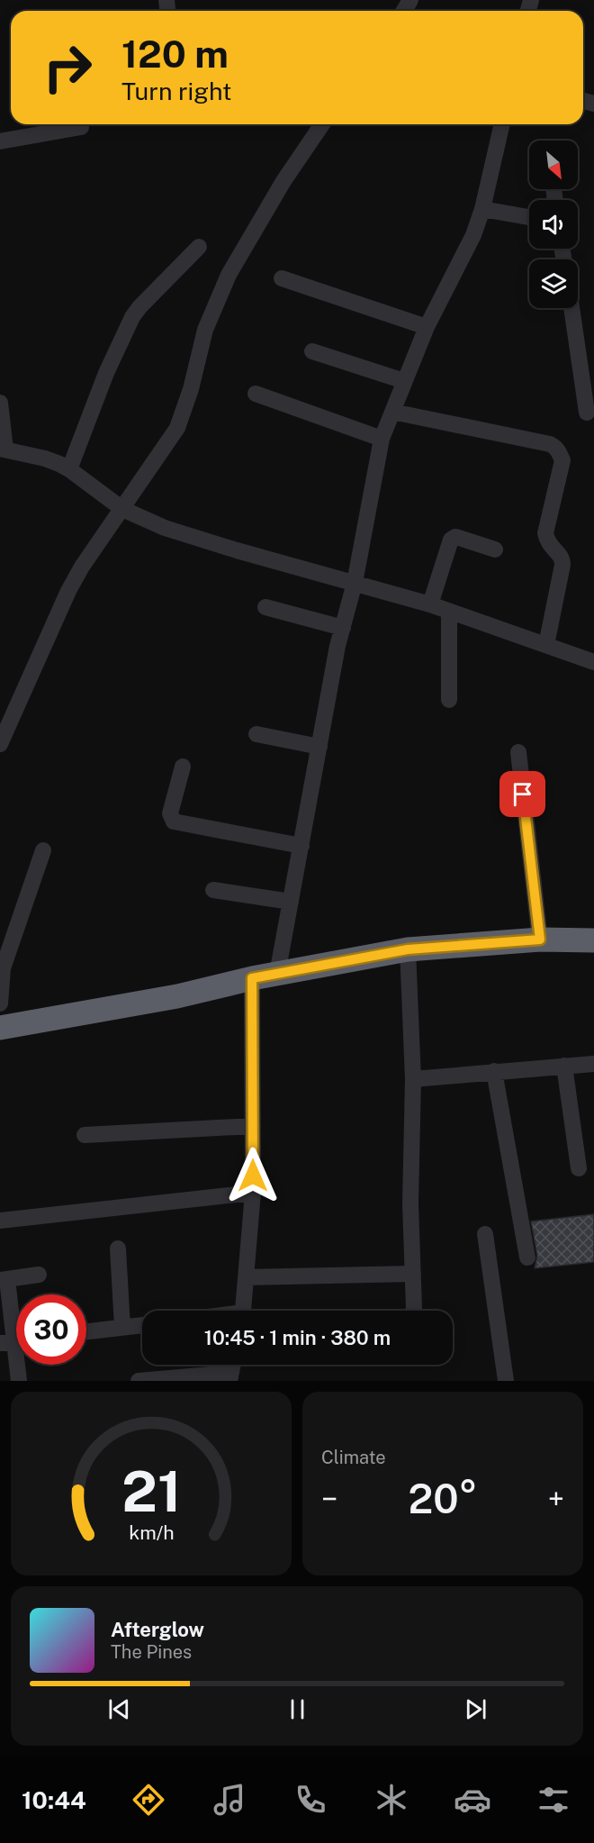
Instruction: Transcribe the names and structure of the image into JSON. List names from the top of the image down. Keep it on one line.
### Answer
{"north":"bottom right","page":{"turn":["120 m","Turn right"],"limit":"30","trip":"10:45 · 1 min · 380 m","tile":"Climate","heat":["−","20°","+"],"song":["Afterglow","The Pines"],"tabs":"10:44","gauge":["21","km/h"]}}
